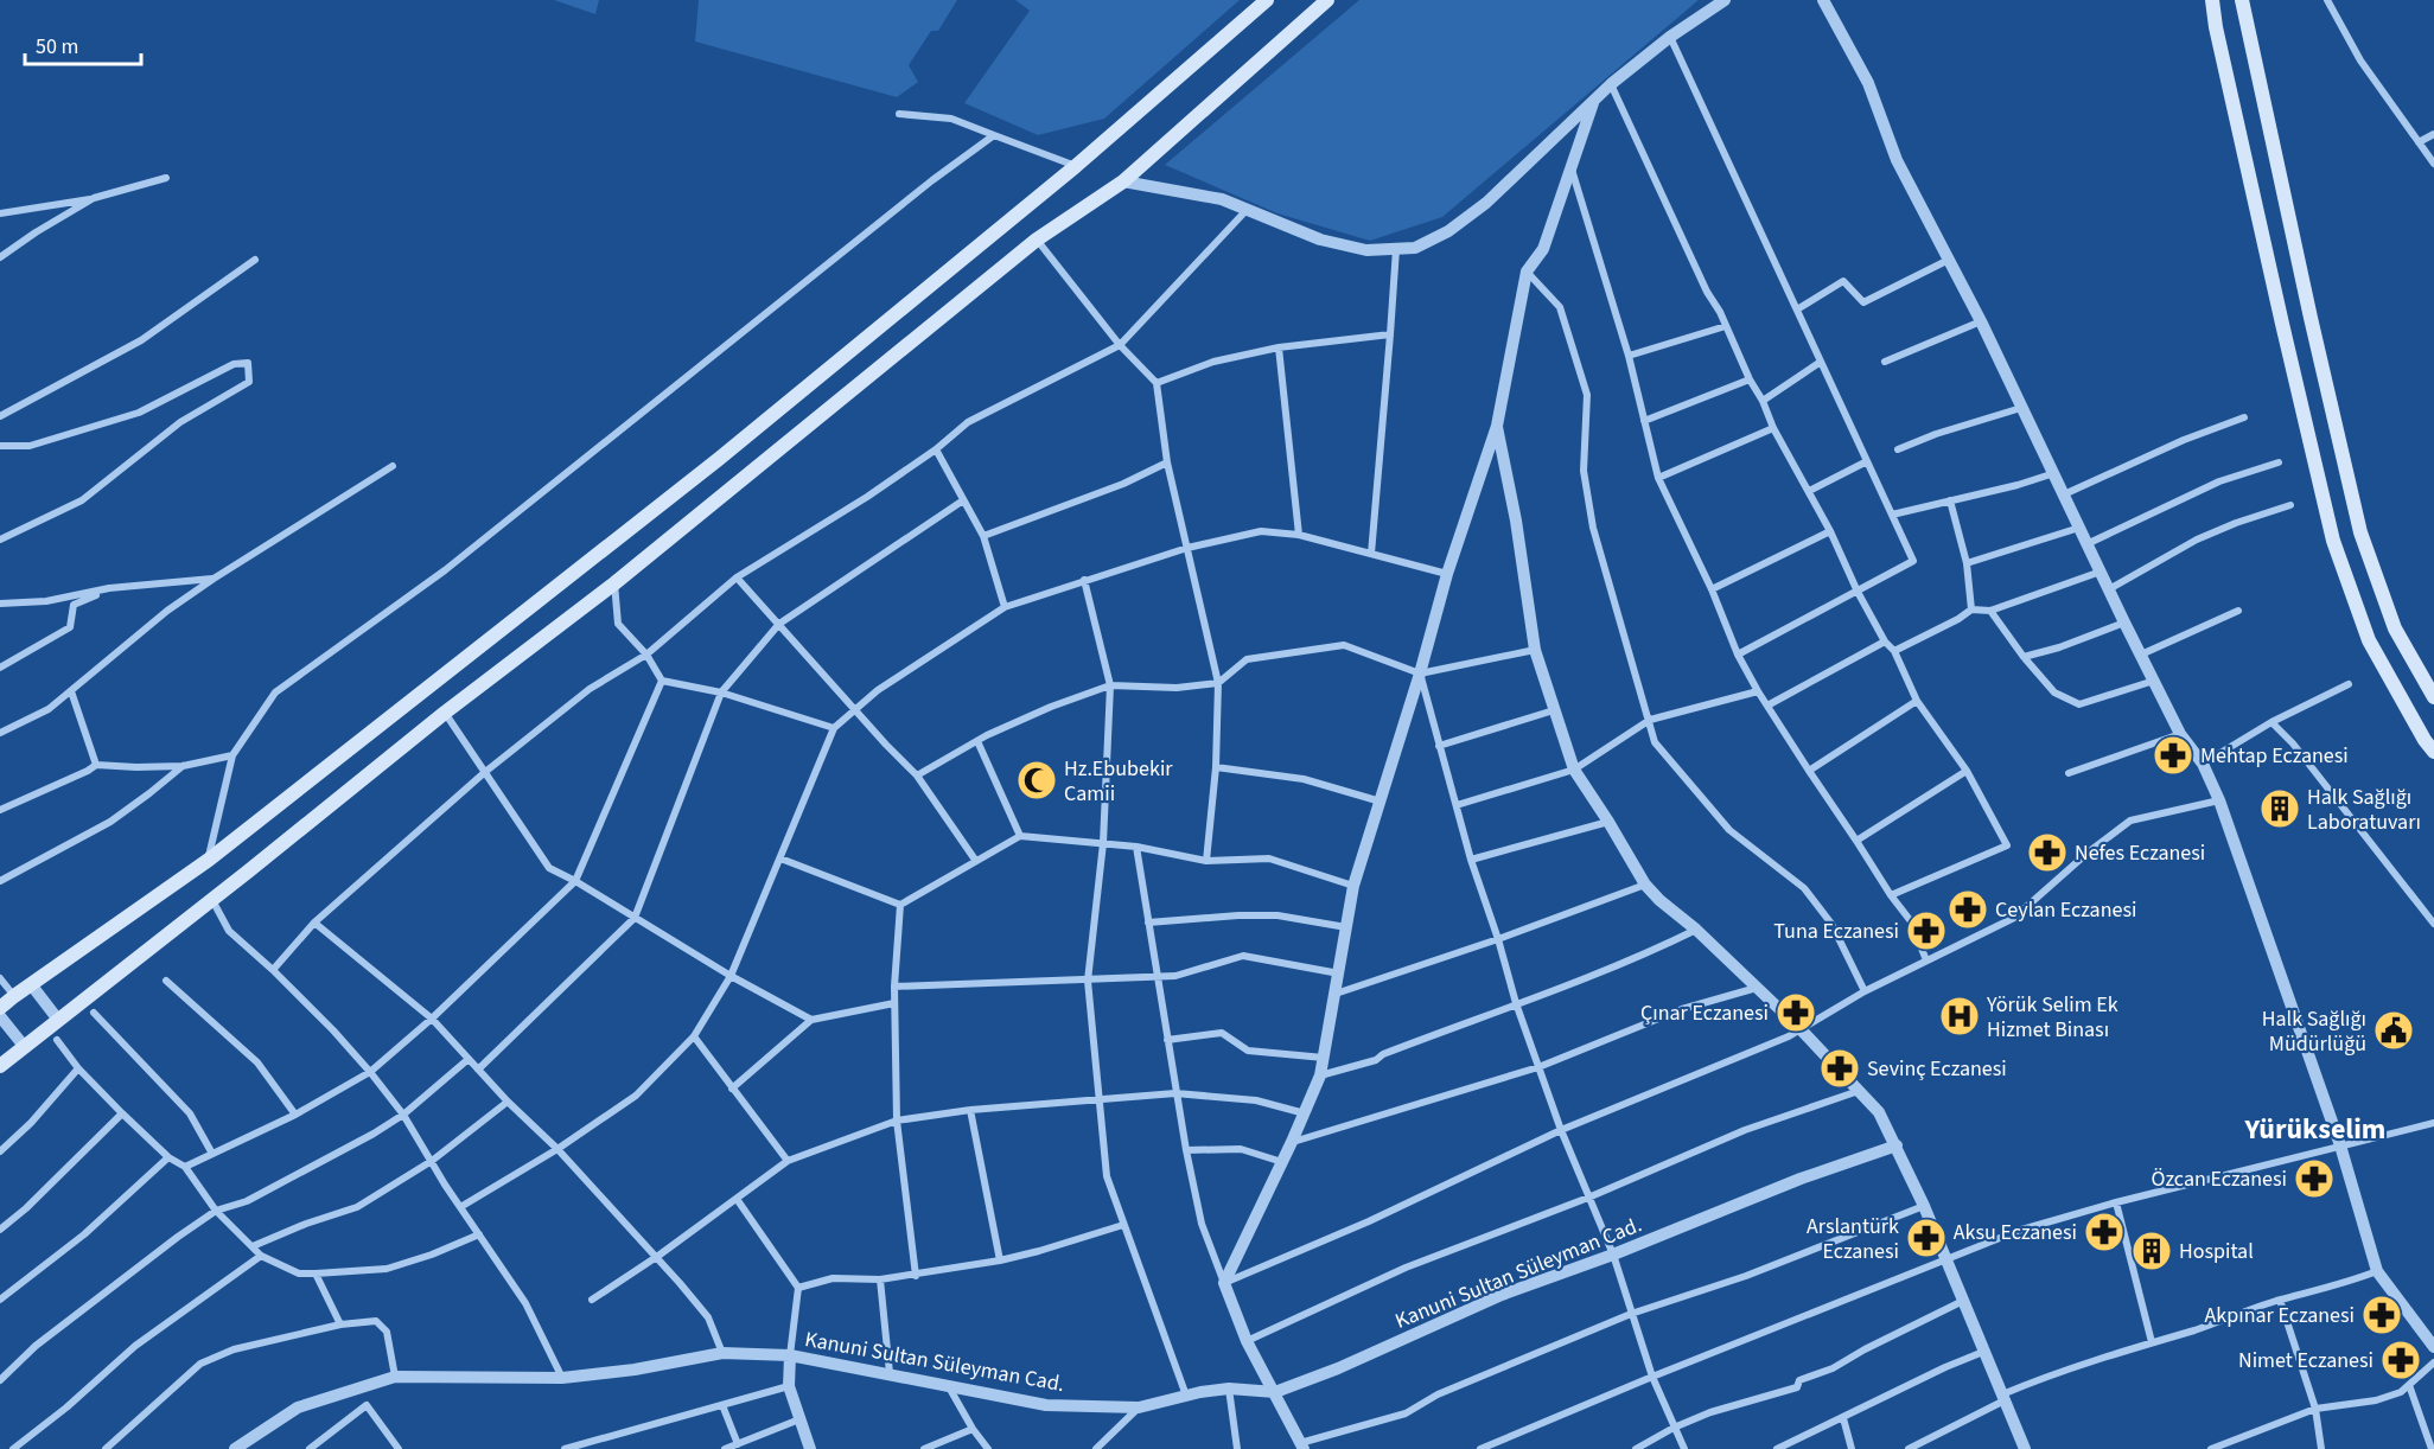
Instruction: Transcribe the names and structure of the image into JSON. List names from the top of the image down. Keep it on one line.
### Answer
{"streets":{"street":["Kanuni Sultan Süleyman Cad."]},"districts":["Yürükselim"],"places":{"pharmacy":["Mehtap Eczanesi","Nefes Eczanesi","Ceylan Eczanesi","Tuna Eczanesi","Çınar Eczanesi","Sevinç Eczanesi","Özcan Eczanesi","Aksu Eczanesi","Arslantürk Eczanesi","Akpınar Eczanesi","Nimet Eczanesi"],"mosque":["Hz.Ebubekir Camii"],"building":["Halk Sağlığı Laboratuvarı","Hospital"],"hospital":["Yörük Selim Ek Hizmet Binası"],"public building":["Halk Sağlığı Müdürlüğü"]},"scale_bar":"50 m"}
